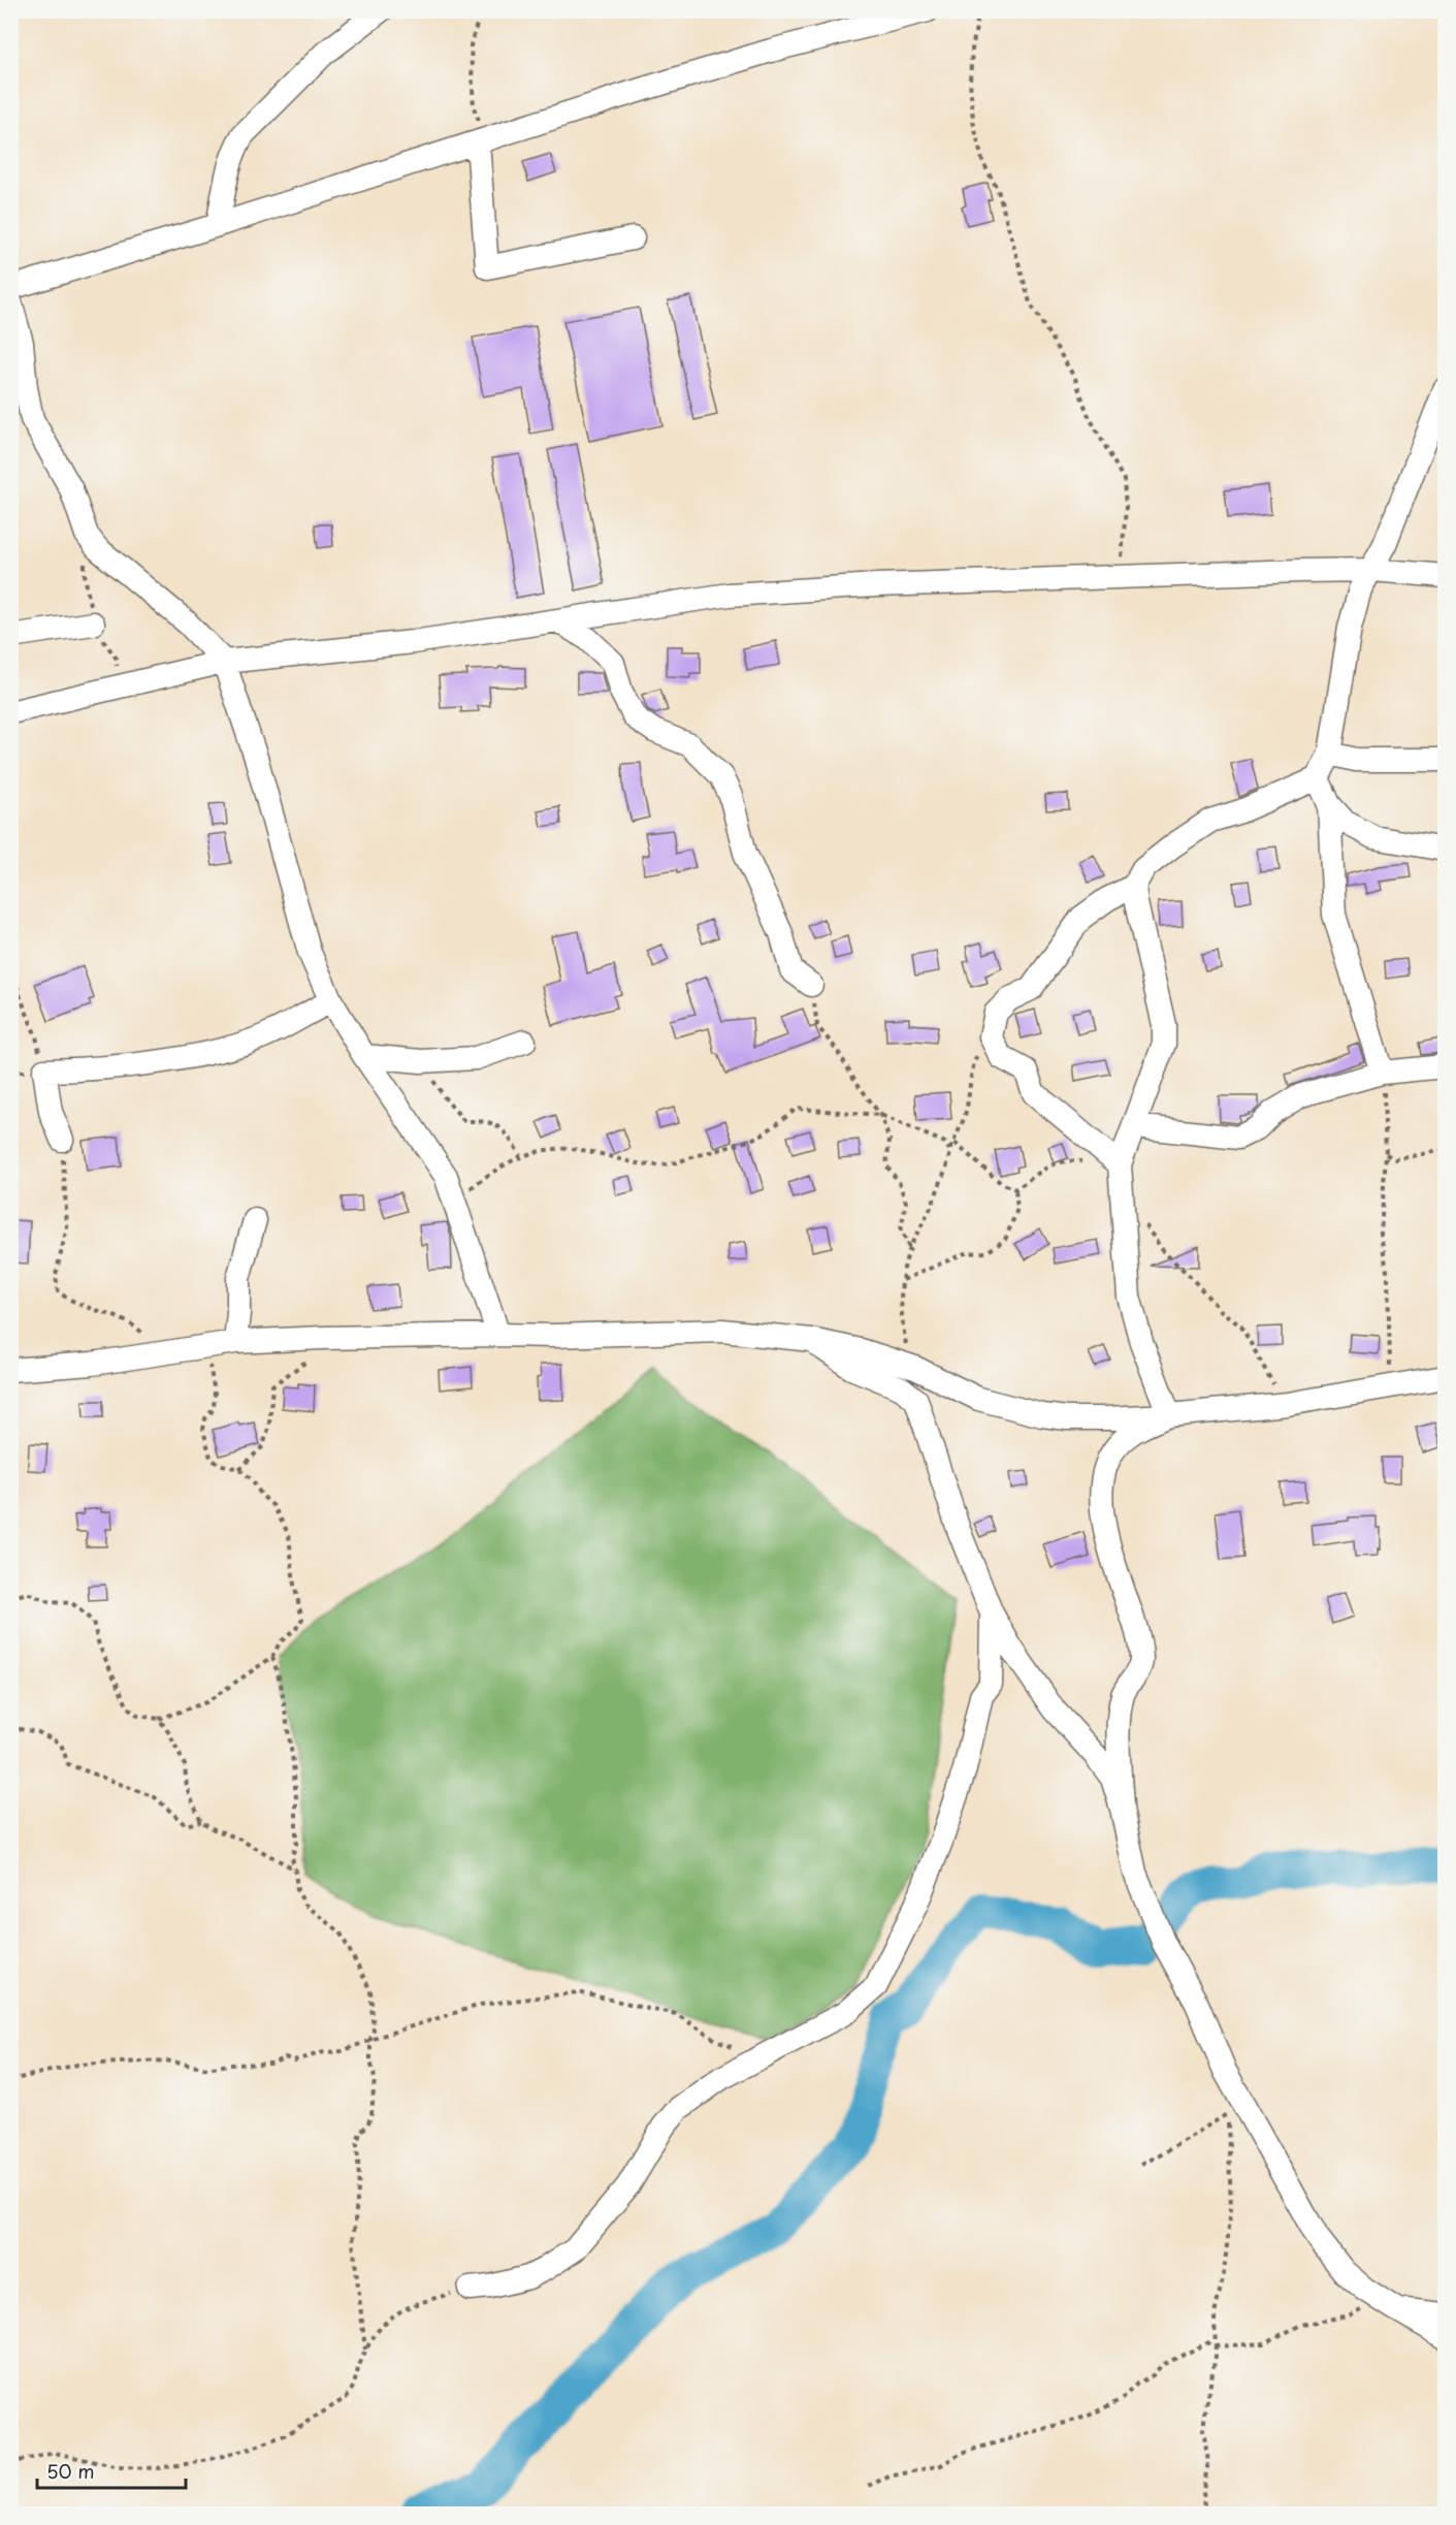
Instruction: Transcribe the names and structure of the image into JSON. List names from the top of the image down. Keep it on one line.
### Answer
{"scale_bar":"50 m"}
